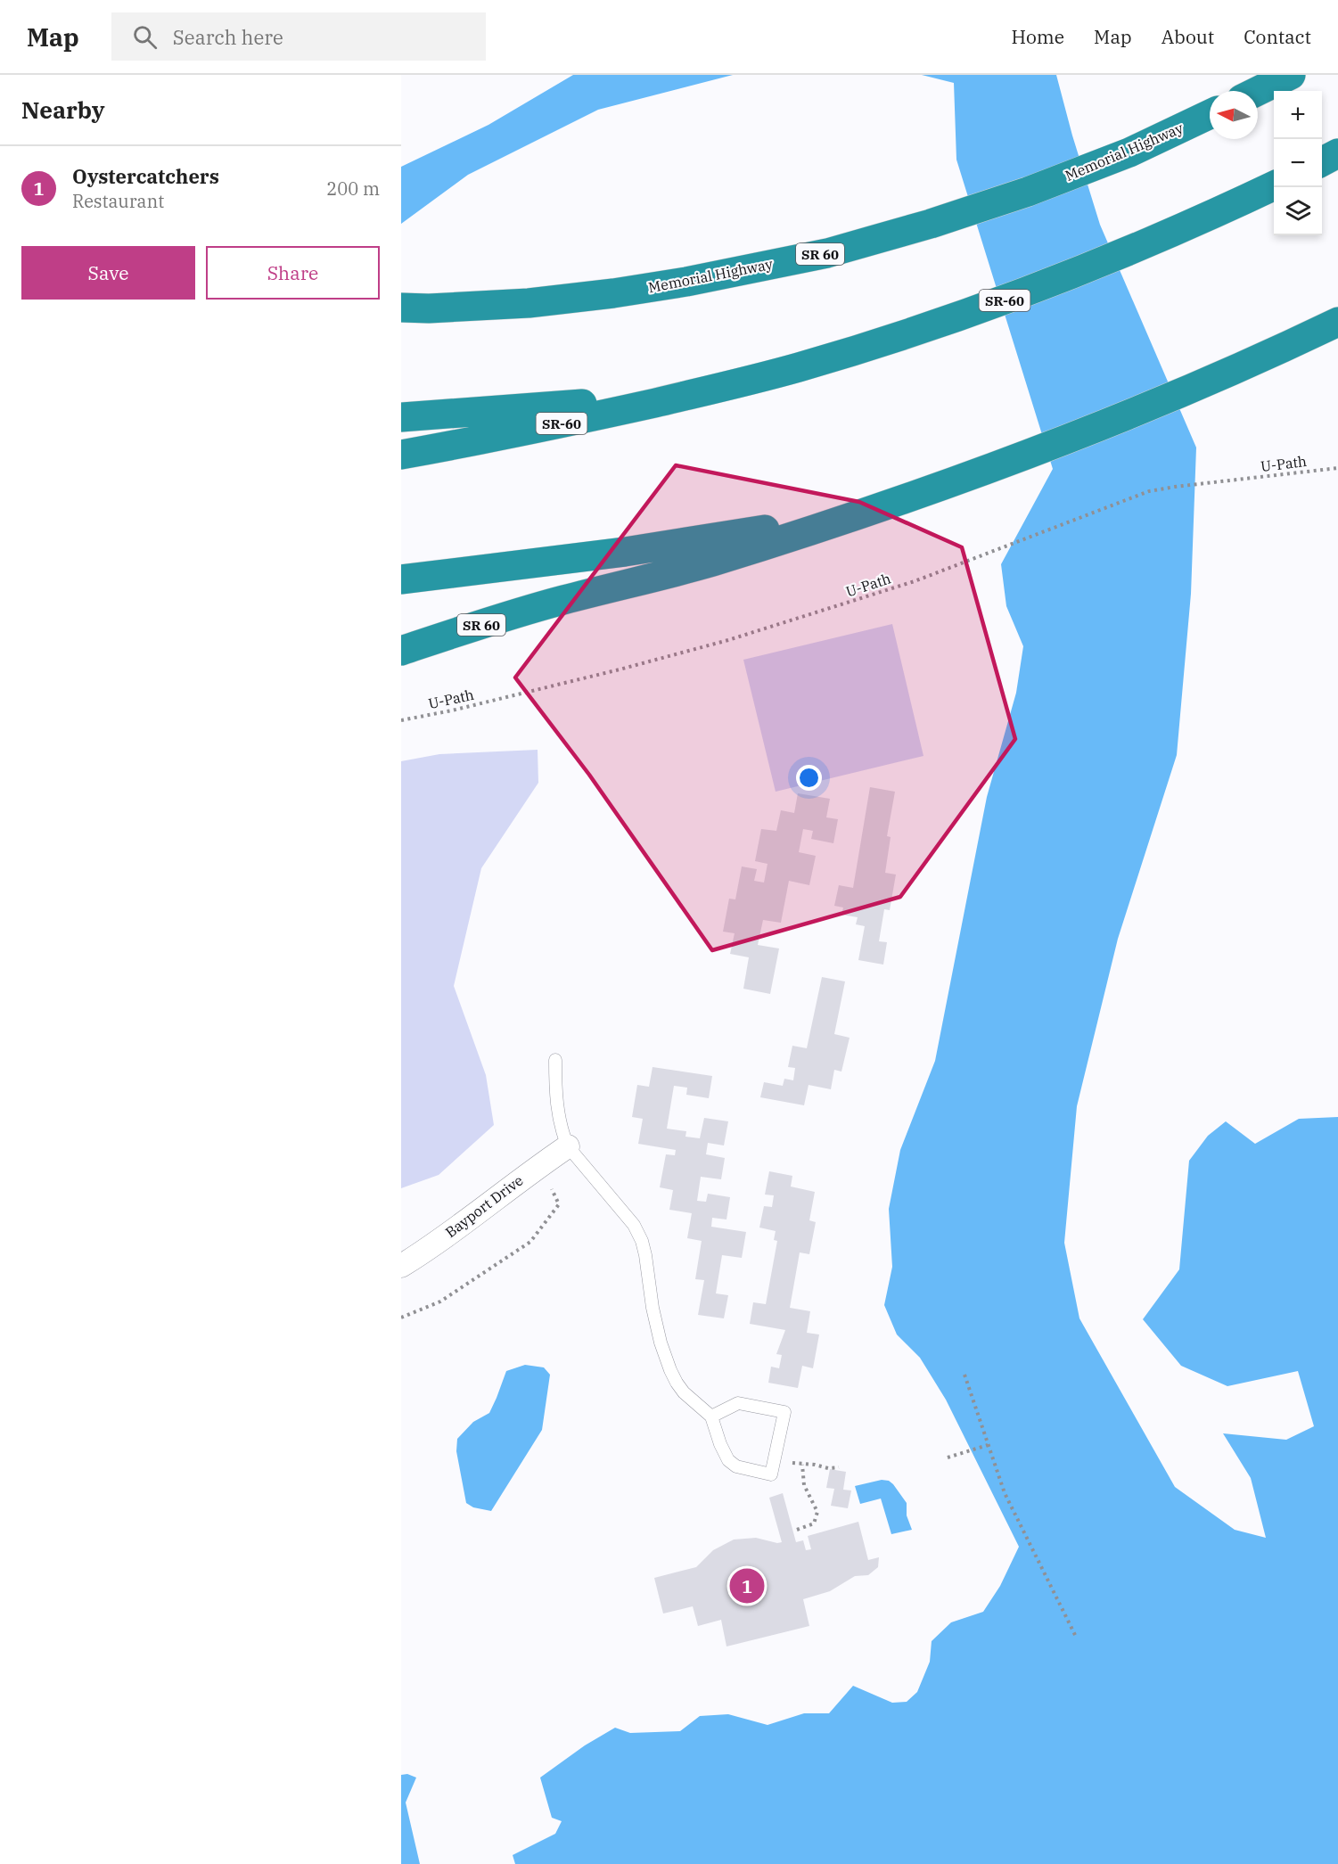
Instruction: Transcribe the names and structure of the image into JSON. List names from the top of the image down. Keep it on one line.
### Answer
{"streets":{"highway":["Memorial Highway","SR 60","SR-60"],"street":["Bayport Drive"],"path":["U-Path"]},"north":"left","page":{"header":"Map","search":"Search here","nav":["Home","Map","About","Contact"],"heading":"Nearby","map_buttons":["+","−"],"list":[{"mark":"1","name":"Oystercatchers","note":"Restaurant","value":"200 m"}],"buttons":["Save","Share"],"pins":"1"}}
